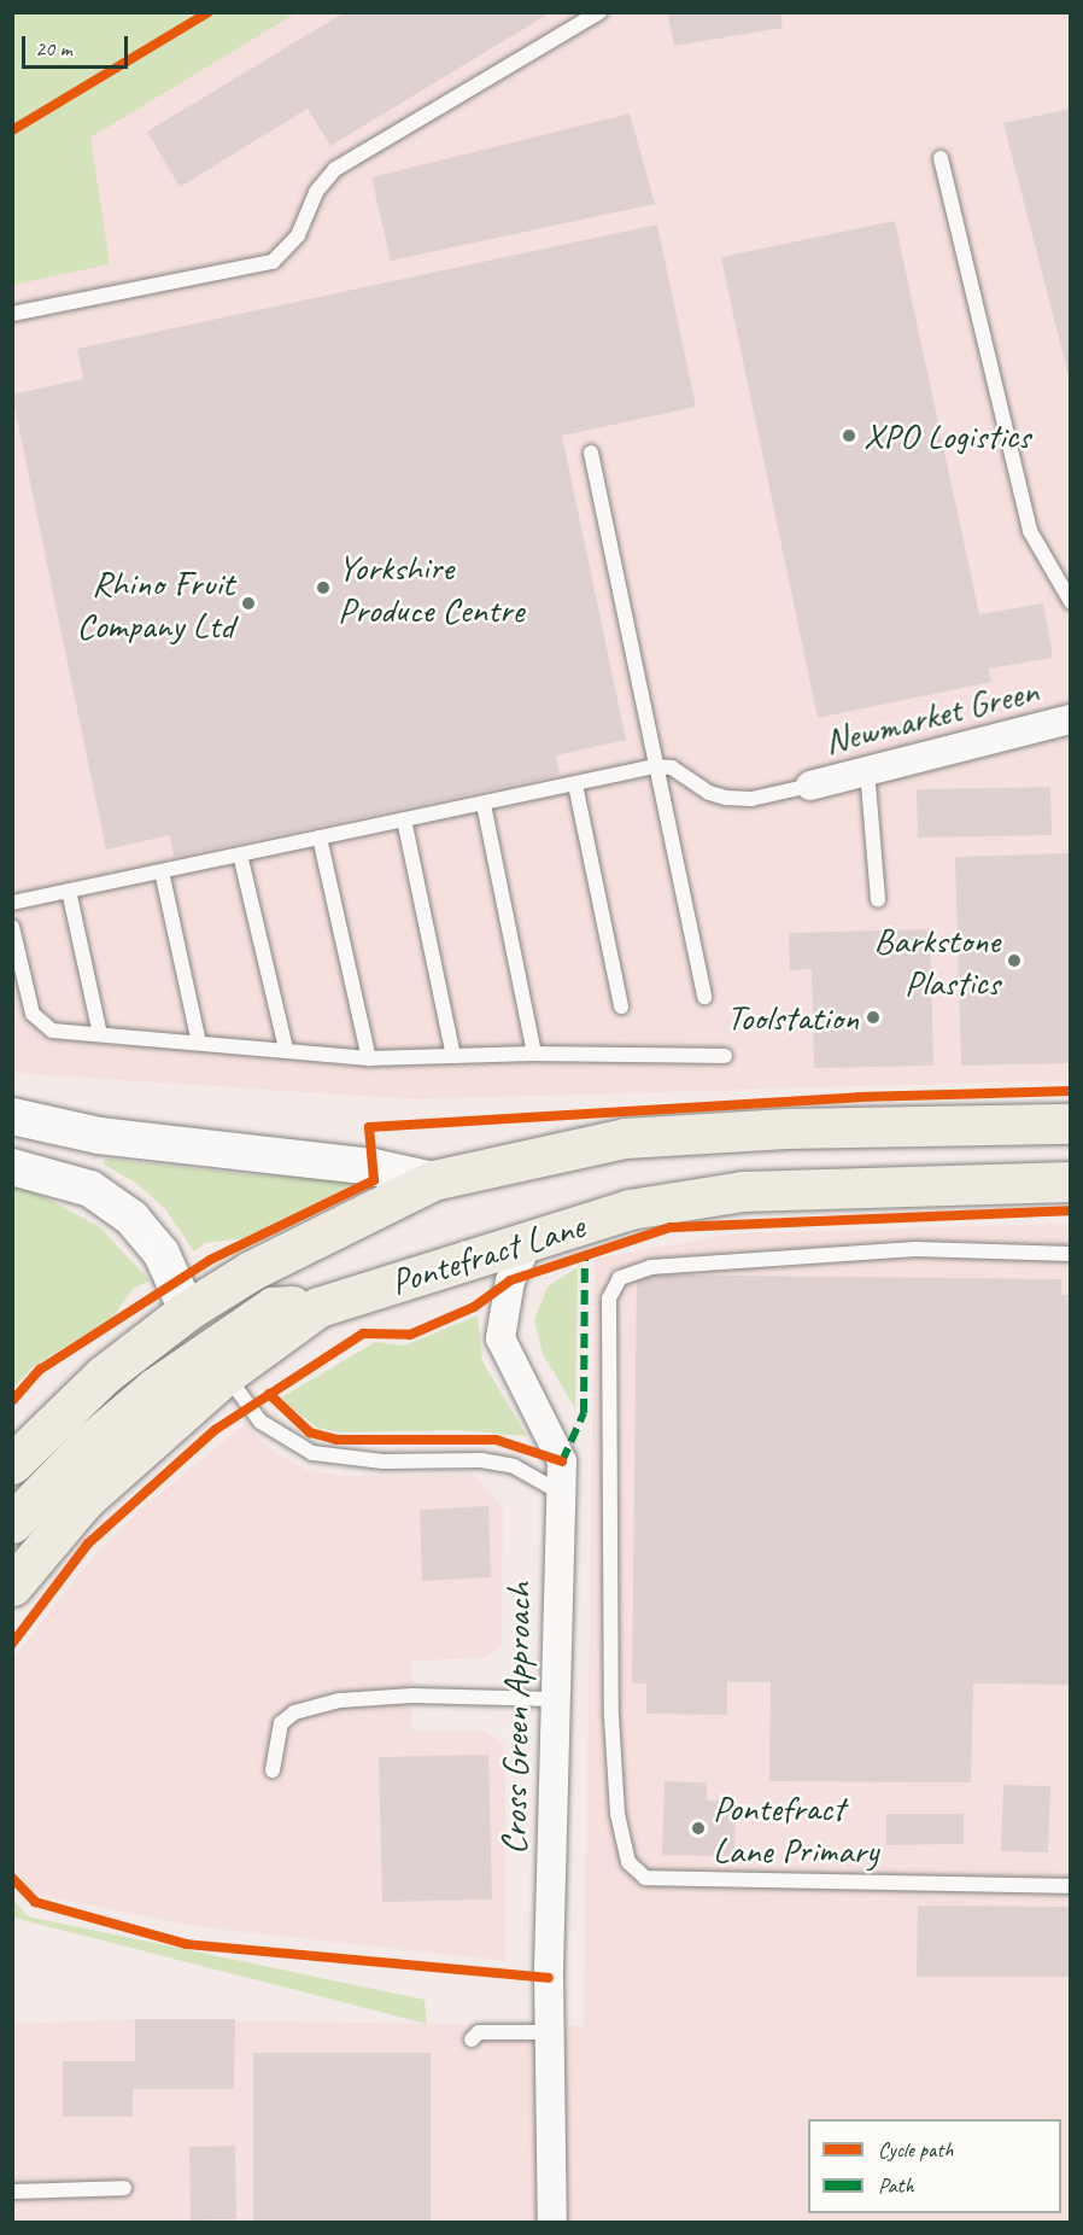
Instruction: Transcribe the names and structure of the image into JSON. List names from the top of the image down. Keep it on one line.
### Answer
{"streets":{"highway":["Pontefract Lane"],"street":["Newmarket Green","Cross Green Approach"]},"crossings":[["Pontefract Lane","Cross Green Approach"]],"places":["XPO Logistics","Yorkshire Produce Centre","Rhino Fruit Company Ltd","Barkstone Plastics","Toolstation","Pontefract Lane Primary"],"legend":["Cycle path","Path"],"scale_bar":"20 m"}
